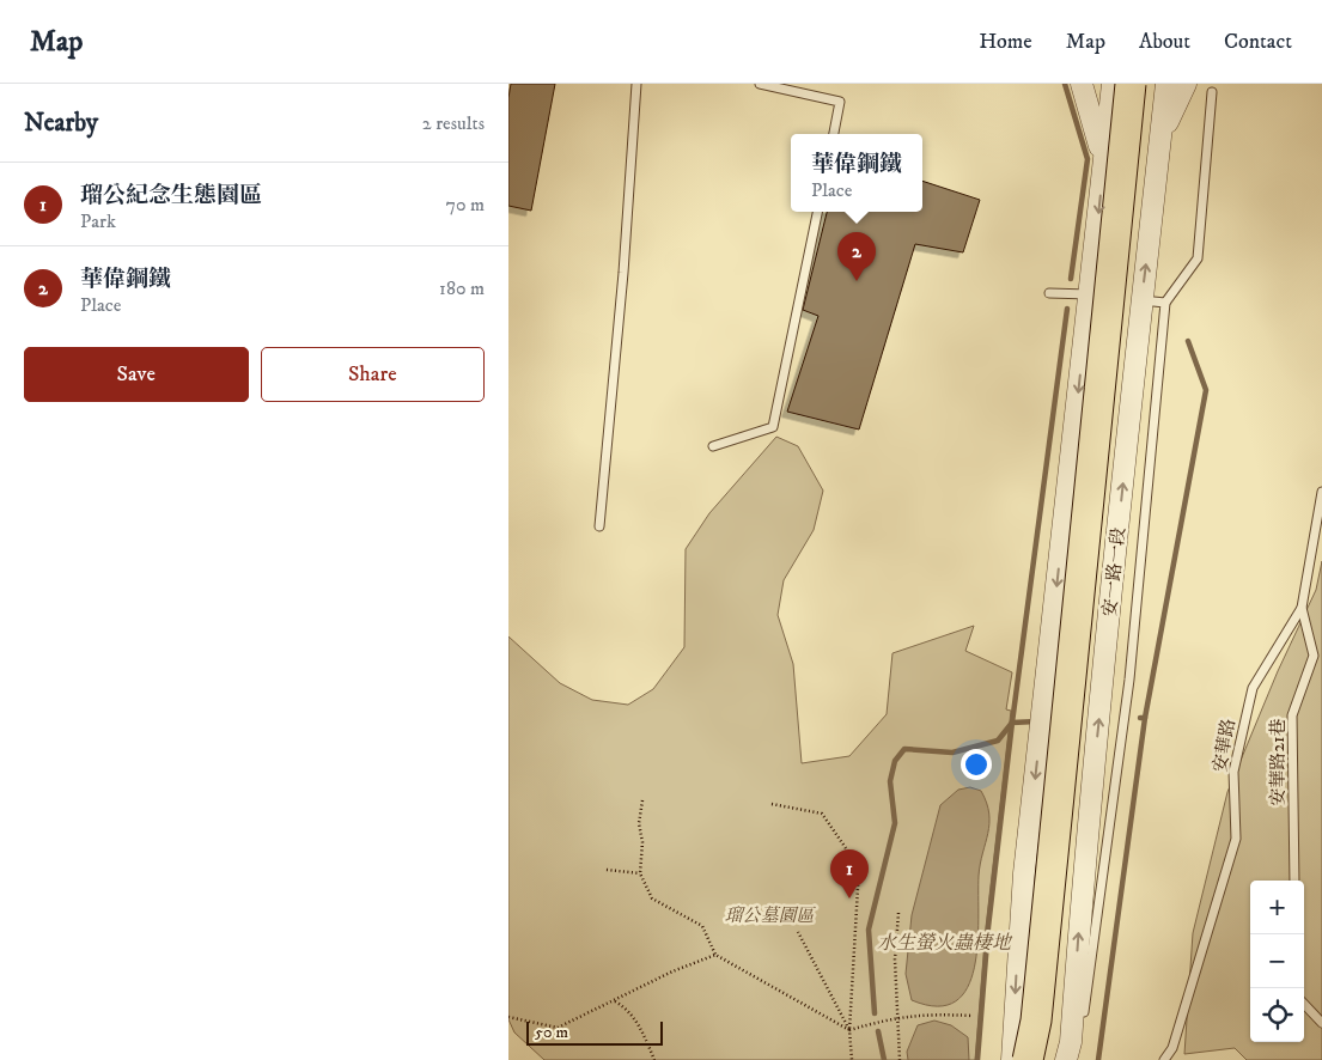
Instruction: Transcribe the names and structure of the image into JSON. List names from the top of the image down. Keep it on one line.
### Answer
{"streets":{"street":["安一路一段"],"lane":["安華路","安華路21巷"]},"crossings":[["安華路","安華路21巷"]],"water":["水生螢火蟲棲地"],"parks":["瑠公墓園區"],"scale_bar":"50 m","page":{"header":"Map","nav":["Home","Map","About","Contact"],"heading":["Nearby","2 results"],"popup":["華偉鋼鐵","Place"],"list":[{"mark":"1","name":"瑠公紀念生態園區","note":"Park","value":"70 m"},{"mark":"2","name":"華偉鋼鐵","note":"Place","value":"180 m"}],"pins":["2","1"],"buttons":["Save","Share"],"map_buttons":["+","−"],"scale":"50 m"}}
